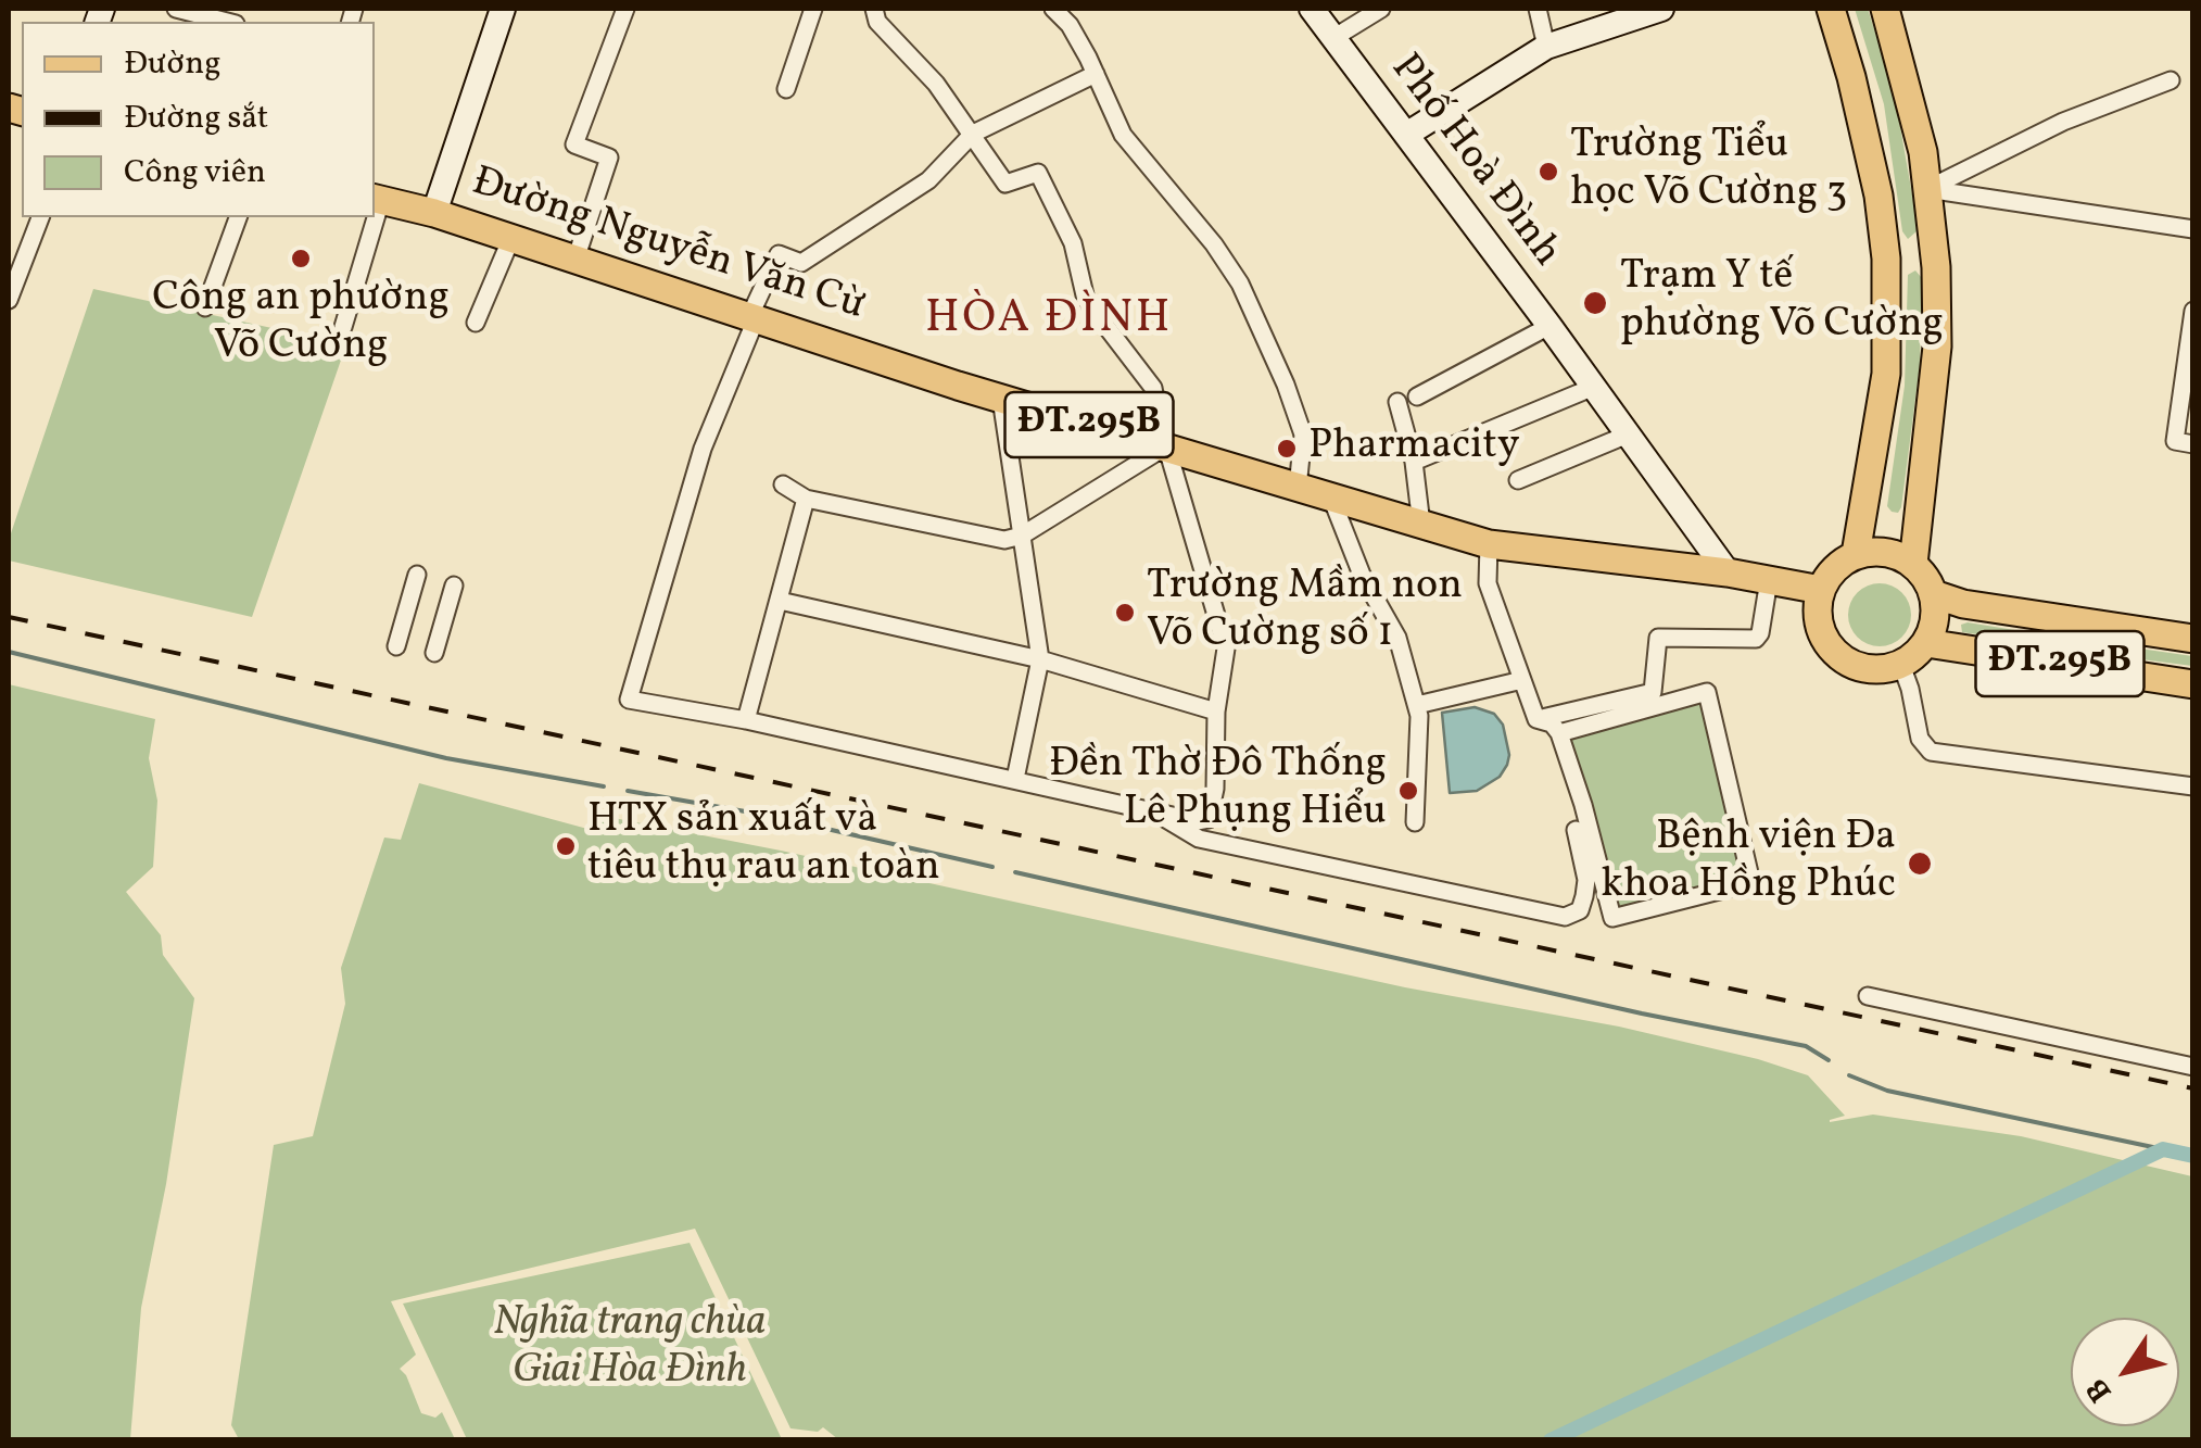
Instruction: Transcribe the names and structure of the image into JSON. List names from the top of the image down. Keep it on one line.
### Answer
{"streets":{"main road":["Đường Nguyễn Văn Cừ","ĐT.295B"],"street":["Phố Hoà Đình"]},"crossings":[["Phố Hoà Đình","Đường Nguyễn Văn Cừ"],["Đường Nguyễn Văn Cừ","ĐT.295B"]],"districts":["HÒA ĐÌNH"],"parks":["Nghĩa trang chùa Giai Hòa Đình"],"places":["Trường Tiểu học Võ Cường 3","Công an phường Võ Cường","Trạm Y tế phường Võ Cường","Pharmacity","Trường Mầm non Võ Cường số 1","Đền Thờ Đô Thống Lê Phụng Hiểu","HTX sản xuất và tiêu thụ rau an toàn","Bệnh viện Đa khoa Hồng Phúc"],"legend":["Đường","Đường sắt","Công viên"],"north":"bottom left"}
